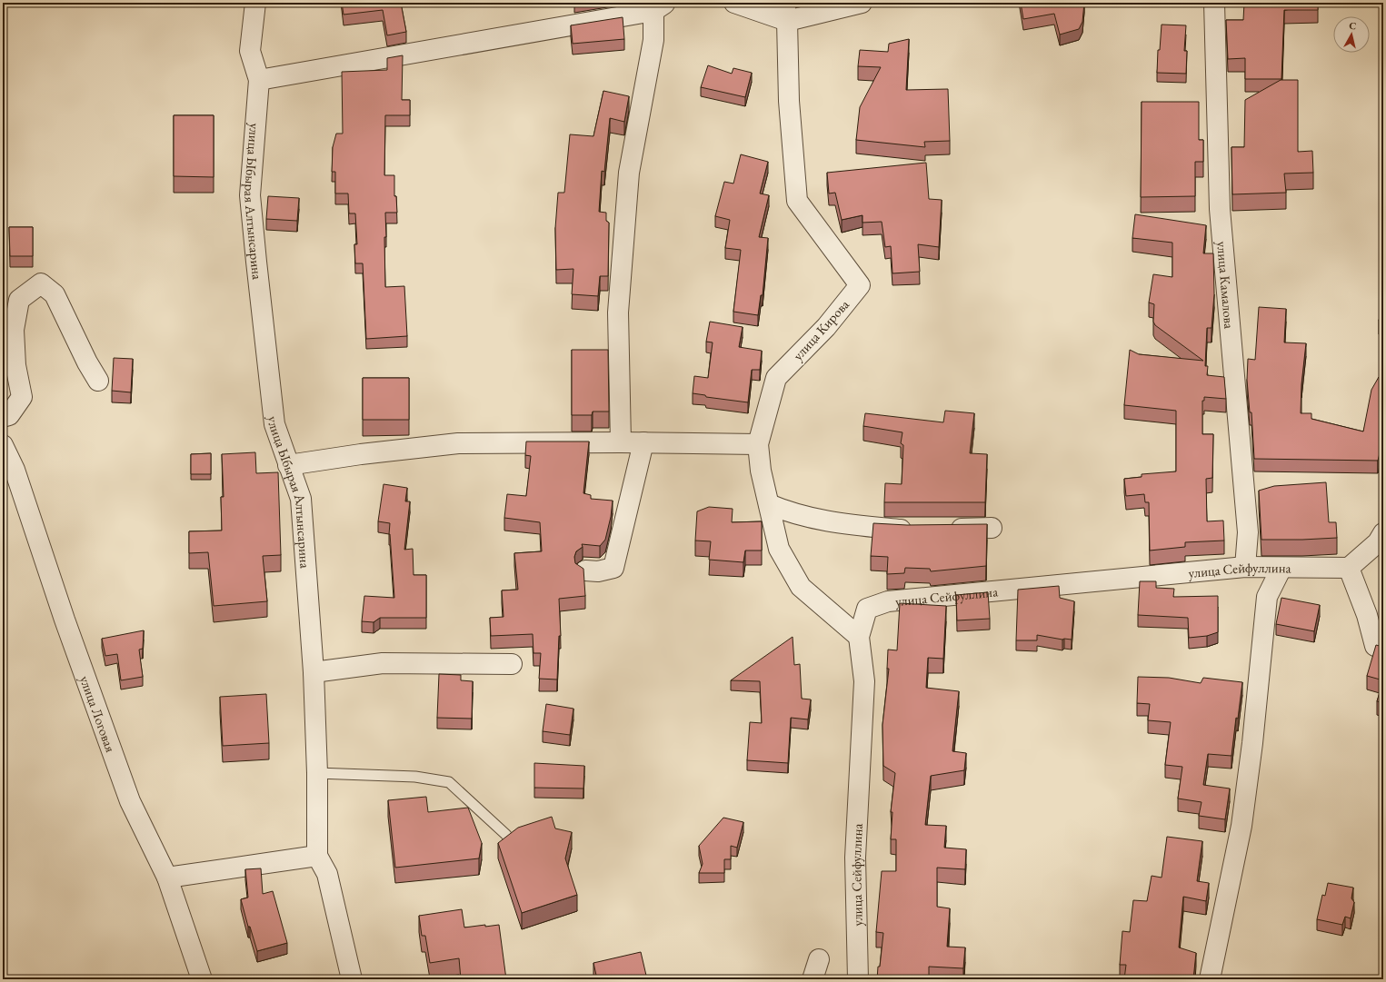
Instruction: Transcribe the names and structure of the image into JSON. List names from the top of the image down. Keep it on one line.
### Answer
{"streets":{"street":["улица Ыбырая Алтынсарина","улица Камалова","улица Кирова","улица Сейфуллина","улица Логовая"]},"crossings":[["улица Камалова","улица Сейфуллина"],["улица Кирова","улица Сейфуллина"]],"north":"top"}
